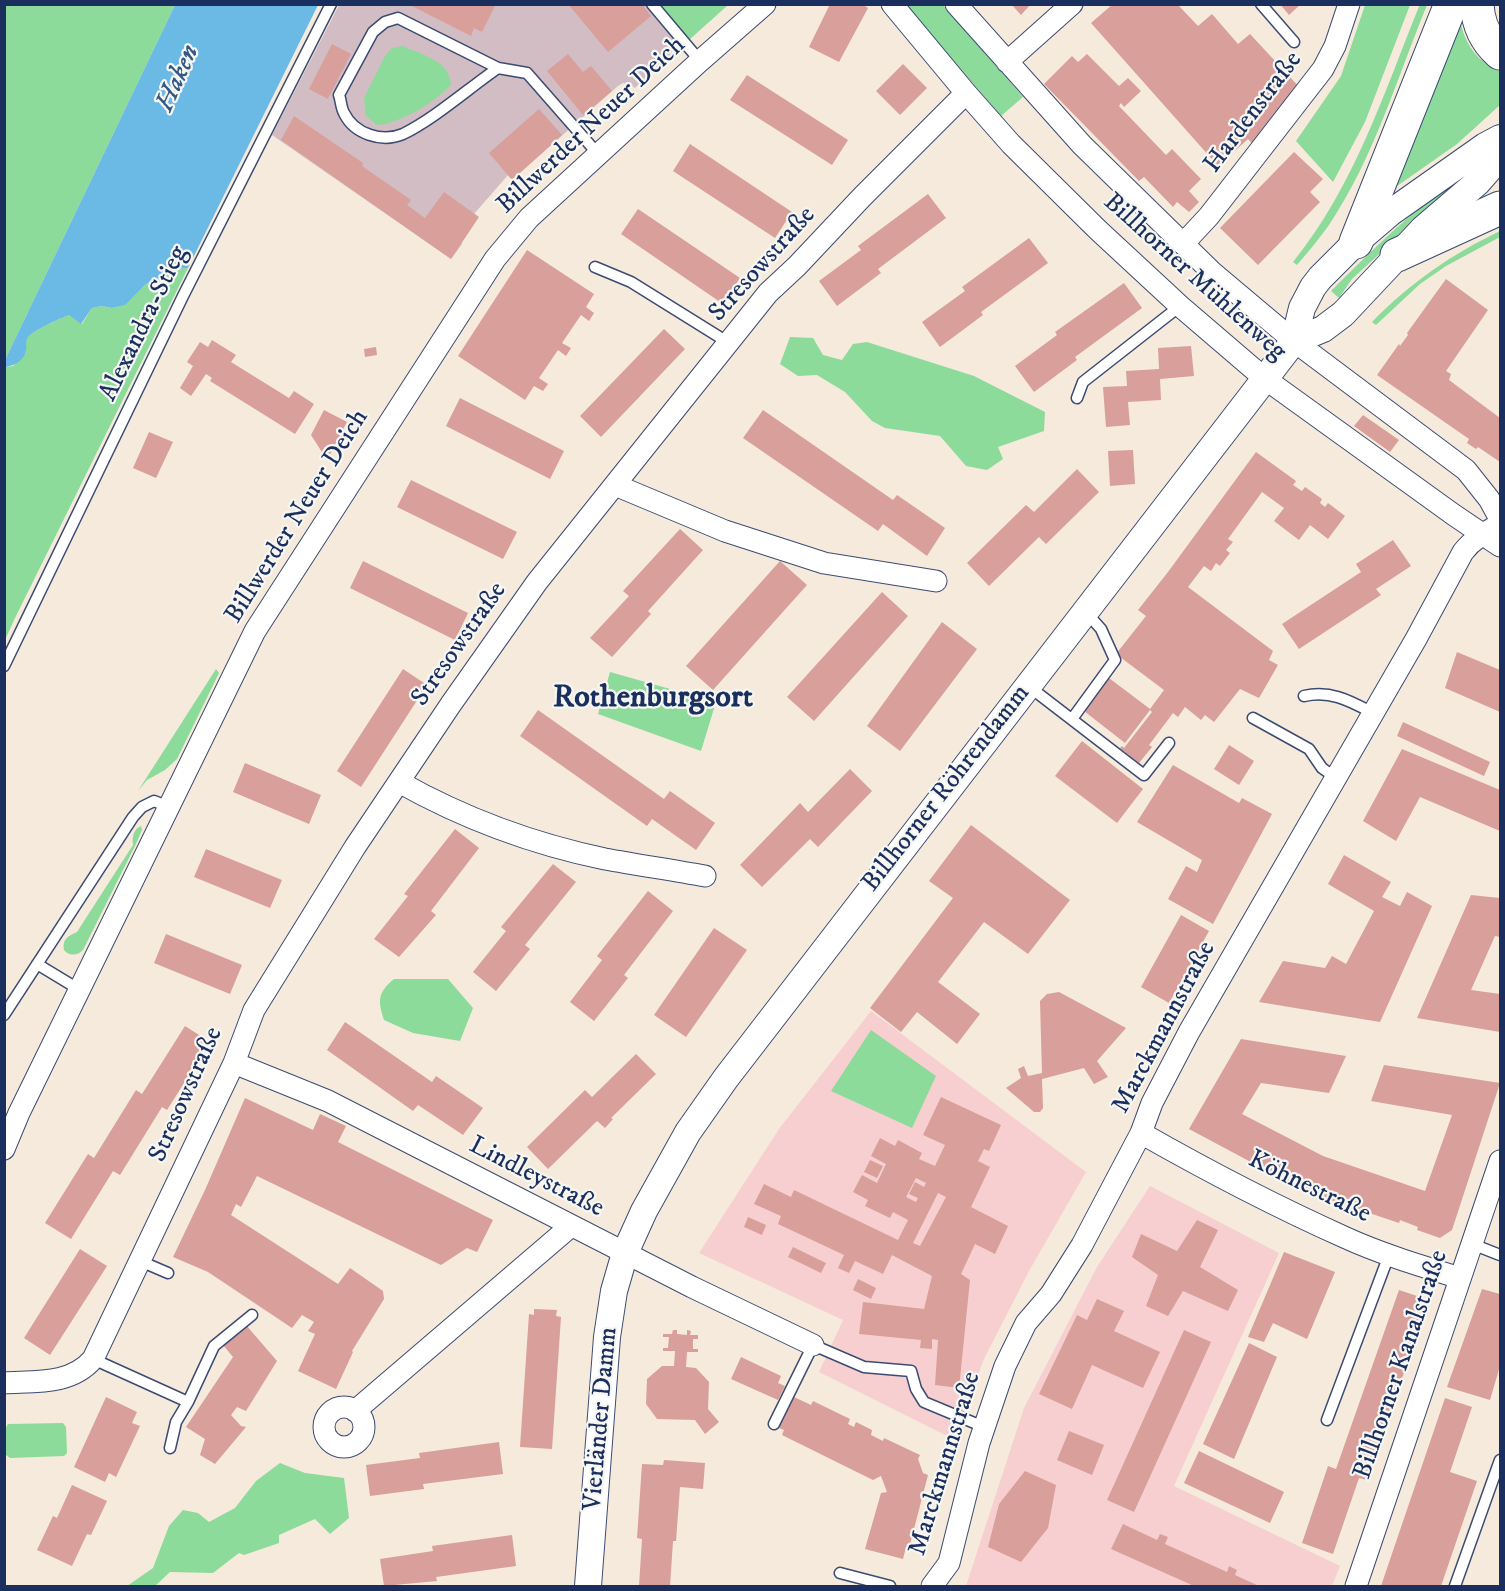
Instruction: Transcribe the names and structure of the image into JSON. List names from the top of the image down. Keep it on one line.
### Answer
{"streets":{"street":["Hardenstraße","Billwerder Neuer Deich","Stresowstraße","Billhorner Mühlenweg","Billhorner Röhrendamm","Marckmannstraße","Lindleystraße","Köhnestraße","Billhorner Kanalstraße","Vierländer Damm"],"lane":["Alexandra-Stieg"]},"crossings":[["Hardenstraße","Billhorner Mühlenweg"],["Stresowstraße","Billhorner Mühlenweg"],["Stresowstraße","Lindleystraße"],["Billhorner Mühlenweg","Billhorner Röhrendamm"],["Billhorner Mühlenweg","Marckmannstraße"],["Billhorner Röhrendamm","Lindleystraße"],["Billhorner Röhrendamm","Vierländer Damm"],["Marckmannstraße","Köhnestraße"],["Lindleystraße","Vierländer Damm"],["Köhnestraße","Billhorner Kanalstraße"]],"districts":["Rothenburgsort"],"water":["Haken"]}
